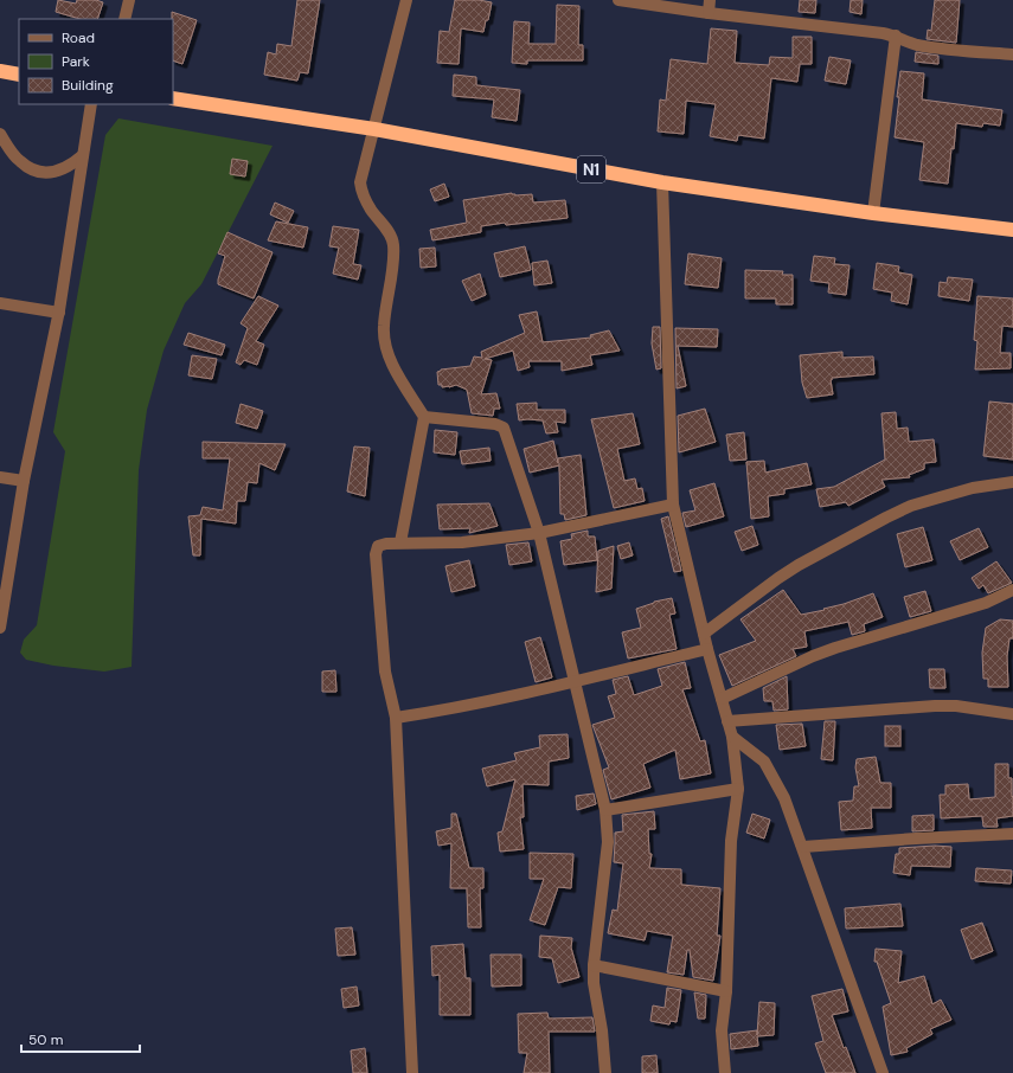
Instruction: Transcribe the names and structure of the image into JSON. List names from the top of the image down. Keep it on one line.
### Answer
{"streets":{"highway":["N1"]},"legend":["Road","Park","Building"],"scale_bar":"50 m"}
